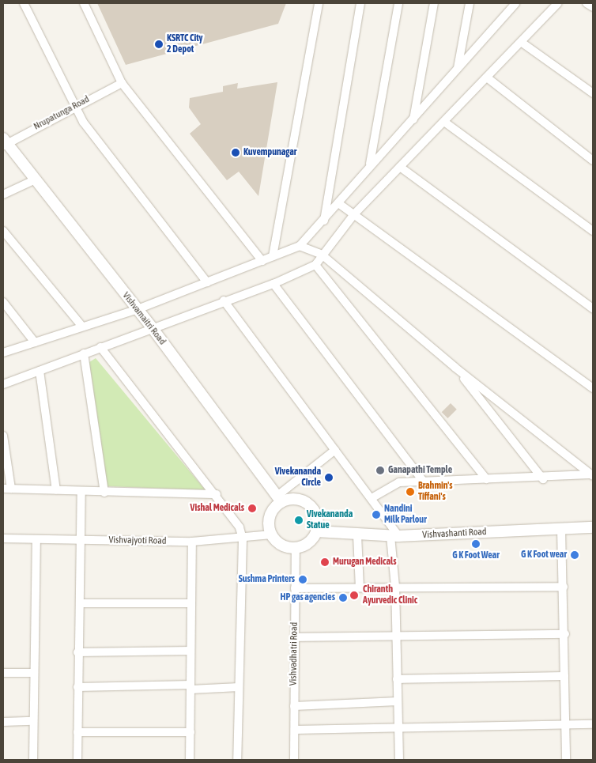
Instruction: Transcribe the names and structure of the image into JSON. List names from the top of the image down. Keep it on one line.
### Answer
{"streets":{"street":["Nrupatunga Road","Vishvamaitri Road","Vishvashanti Road","Vishvajyoti Road","Vishvadhatri Road"]},"crossings":[["Nrupatunga Road","Vishvamaitri Road"],["Vishvamaitri Road","Vishvashanti Road"],["Vishvamaitri Road","Vishvajyoti Road"],["Vishvamaitri Road","Vishvadhatri Road"],["Vishvashanti Road","Vishvajyoti Road"],["Vishvashanti Road","Vishvadhatri Road"],["Vishvajyoti Road","Vishvadhatri Road"]],"places":["KSRTC City 2 Depot","Kuvempunagar","Ganapathi Temple","Vivekananda Circle","Brahmin's Tiffani's","Vishal Medicals","Nandini Milk Parlour","Vivekananda Statue","G K Foot Wear","G K Foot wear","Murugan Medicals","Sushma Printers","Chiranth Ayurvedic Clinic","HP gas agencies"]}
